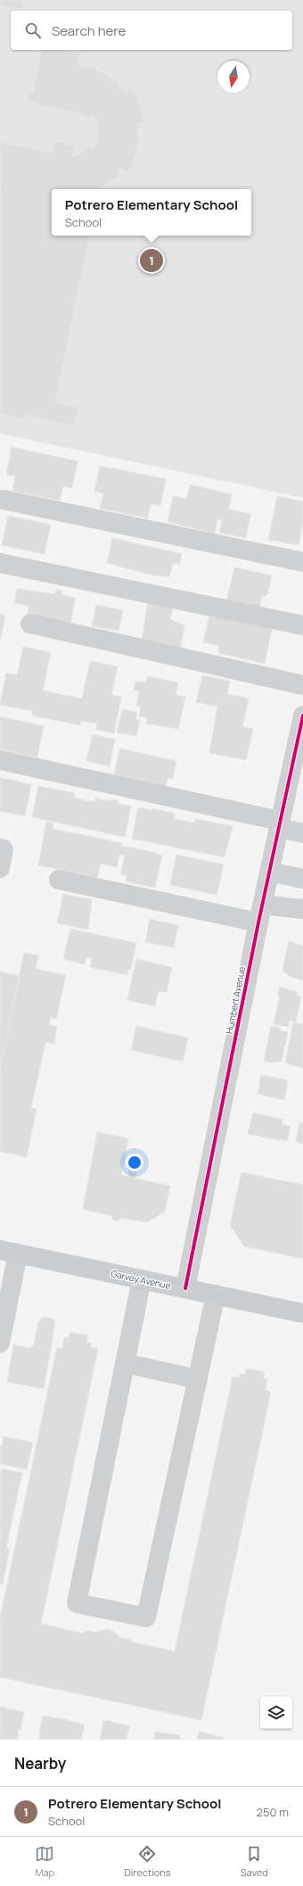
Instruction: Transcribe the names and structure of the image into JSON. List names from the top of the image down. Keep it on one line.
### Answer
{"streets":{"main road":["Garvey Avenue"],"street":["Humbert Avenue"]},"crossings":[["Humbert Avenue","Garvey Avenue"]],"north":"bottom","page":{"search":"Search here","popup":["Potrero Elementary School","School"],"pins":"1","heading":"Nearby","list":[{"mark":"1","name":"Potrero Elementary School","note":"School","value":"250 m"}],"nav":["Map","Directions","Saved"]}}
